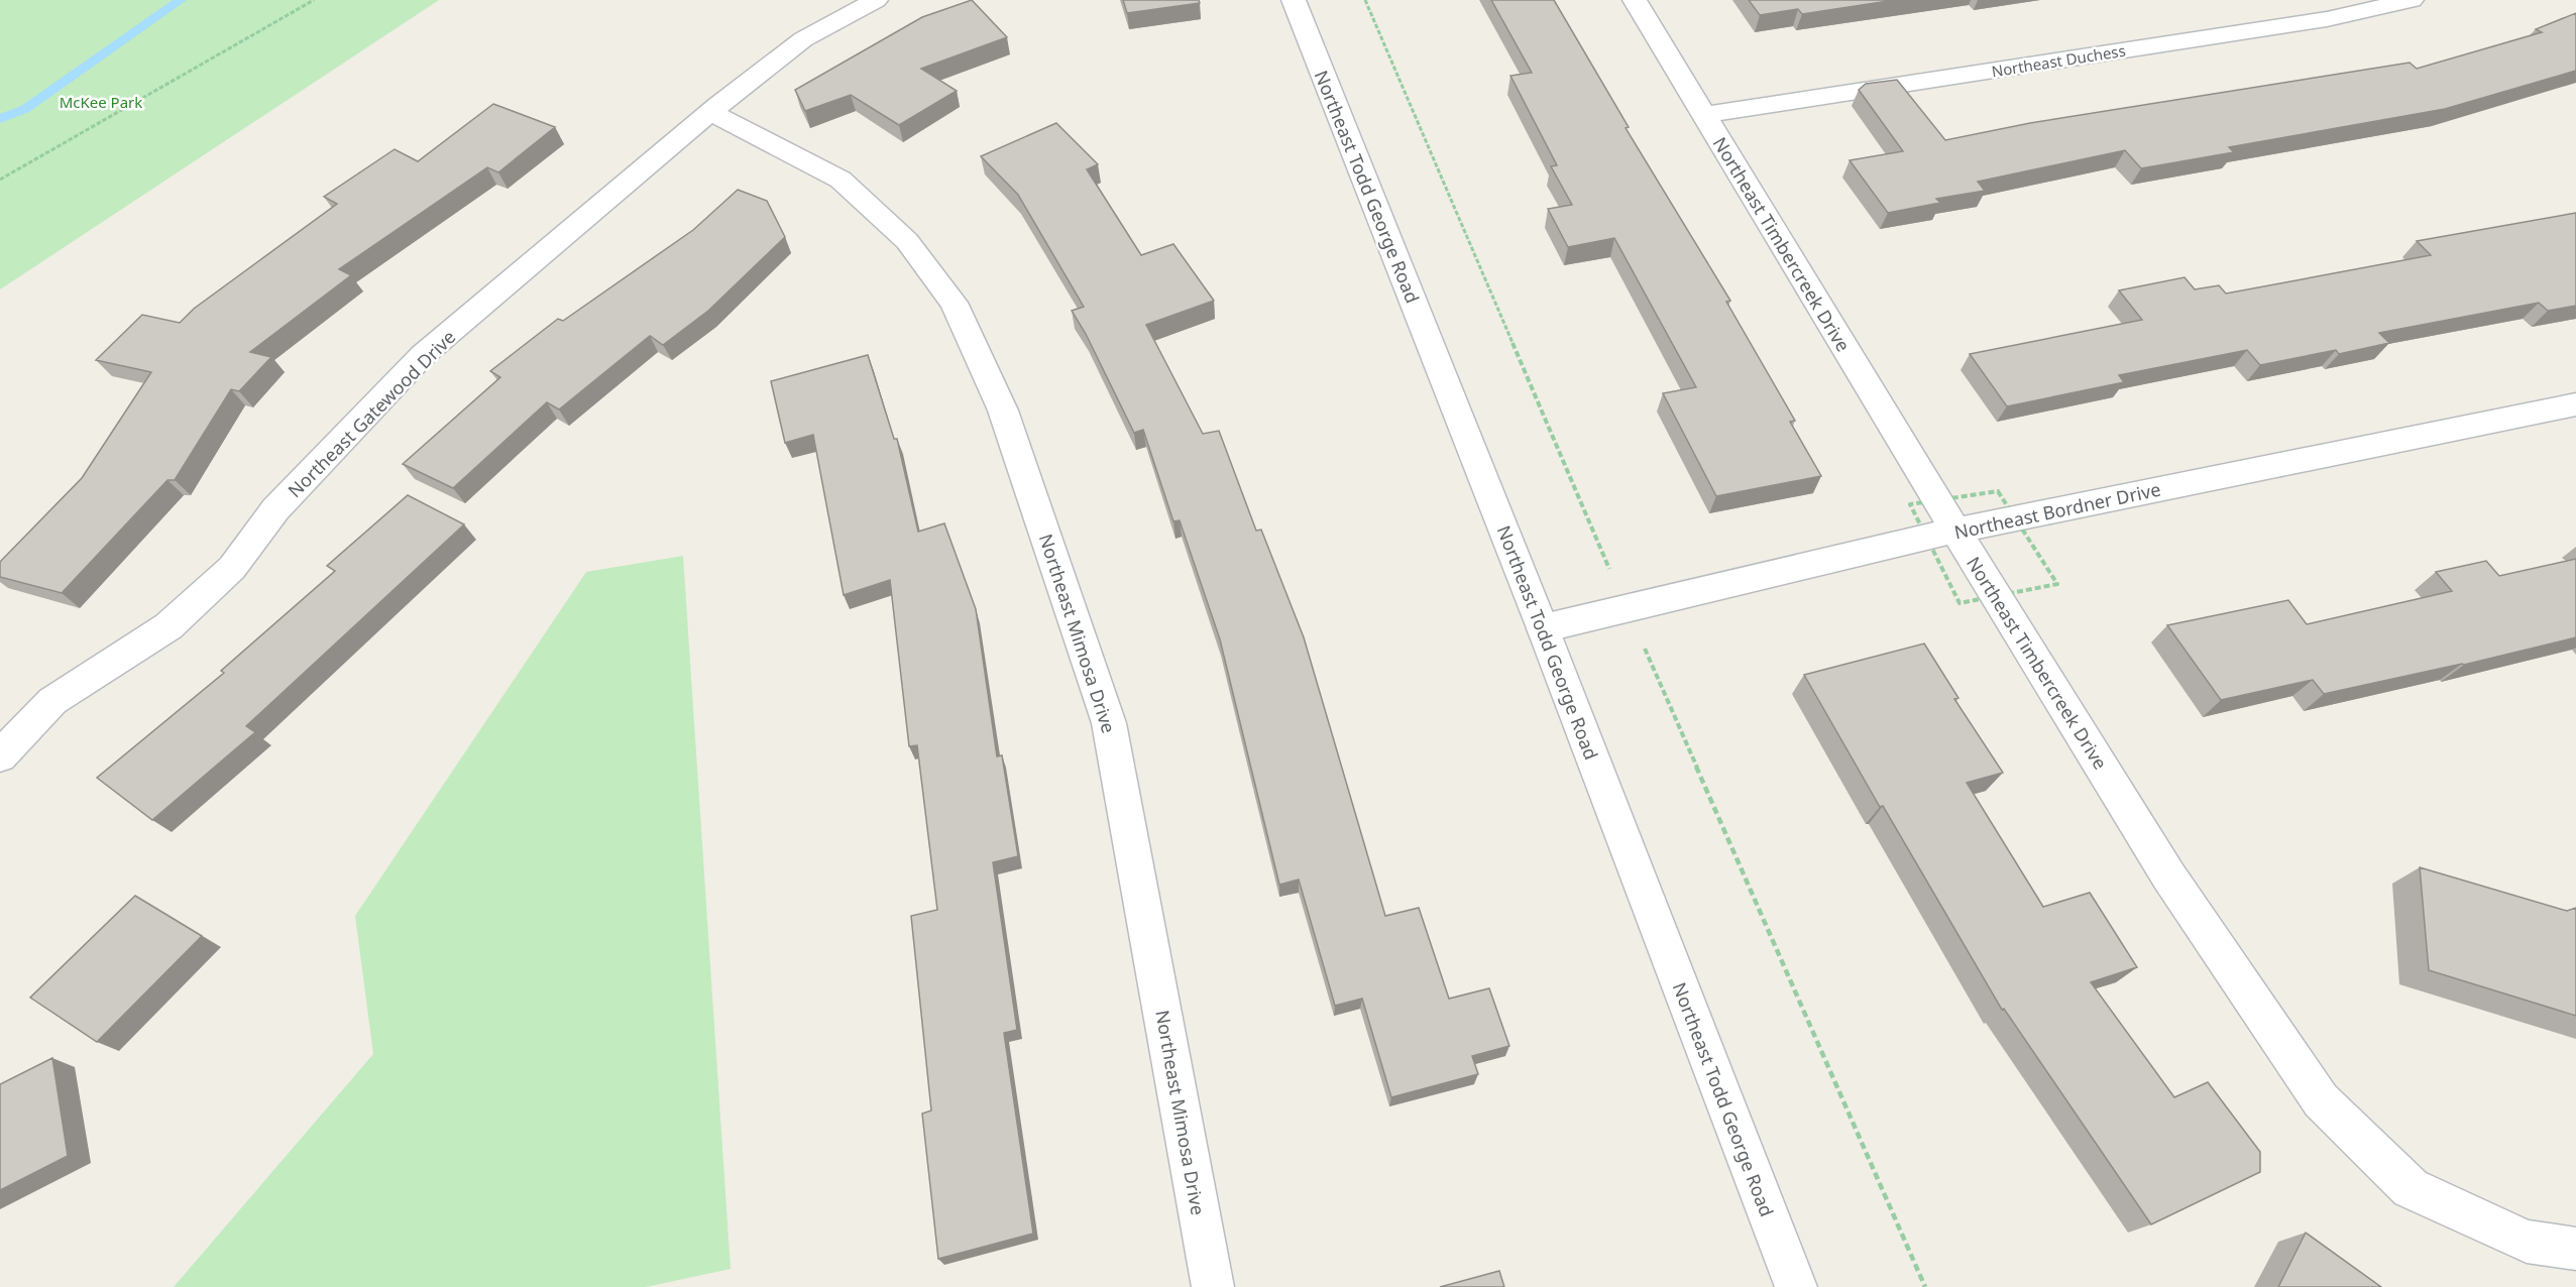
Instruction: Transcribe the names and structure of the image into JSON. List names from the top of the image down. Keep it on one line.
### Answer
{"streets":{"street":["Northeast Duchess","Northeast Todd George Road","Northeast Timbercreek Drive","Northeast Gatewood Drive","Northeast Bordner Drive","Northeast Mimosa Drive"]},"crossings":[["Northeast Duchess","Northeast Timbercreek Drive"],["Northeast Todd George Road","Northeast Bordner Drive"],["Northeast Timbercreek Drive","Northeast Bordner Drive"],["Northeast Gatewood Drive","Northeast Mimosa Drive"]],"parks":["McKee Park"]}
